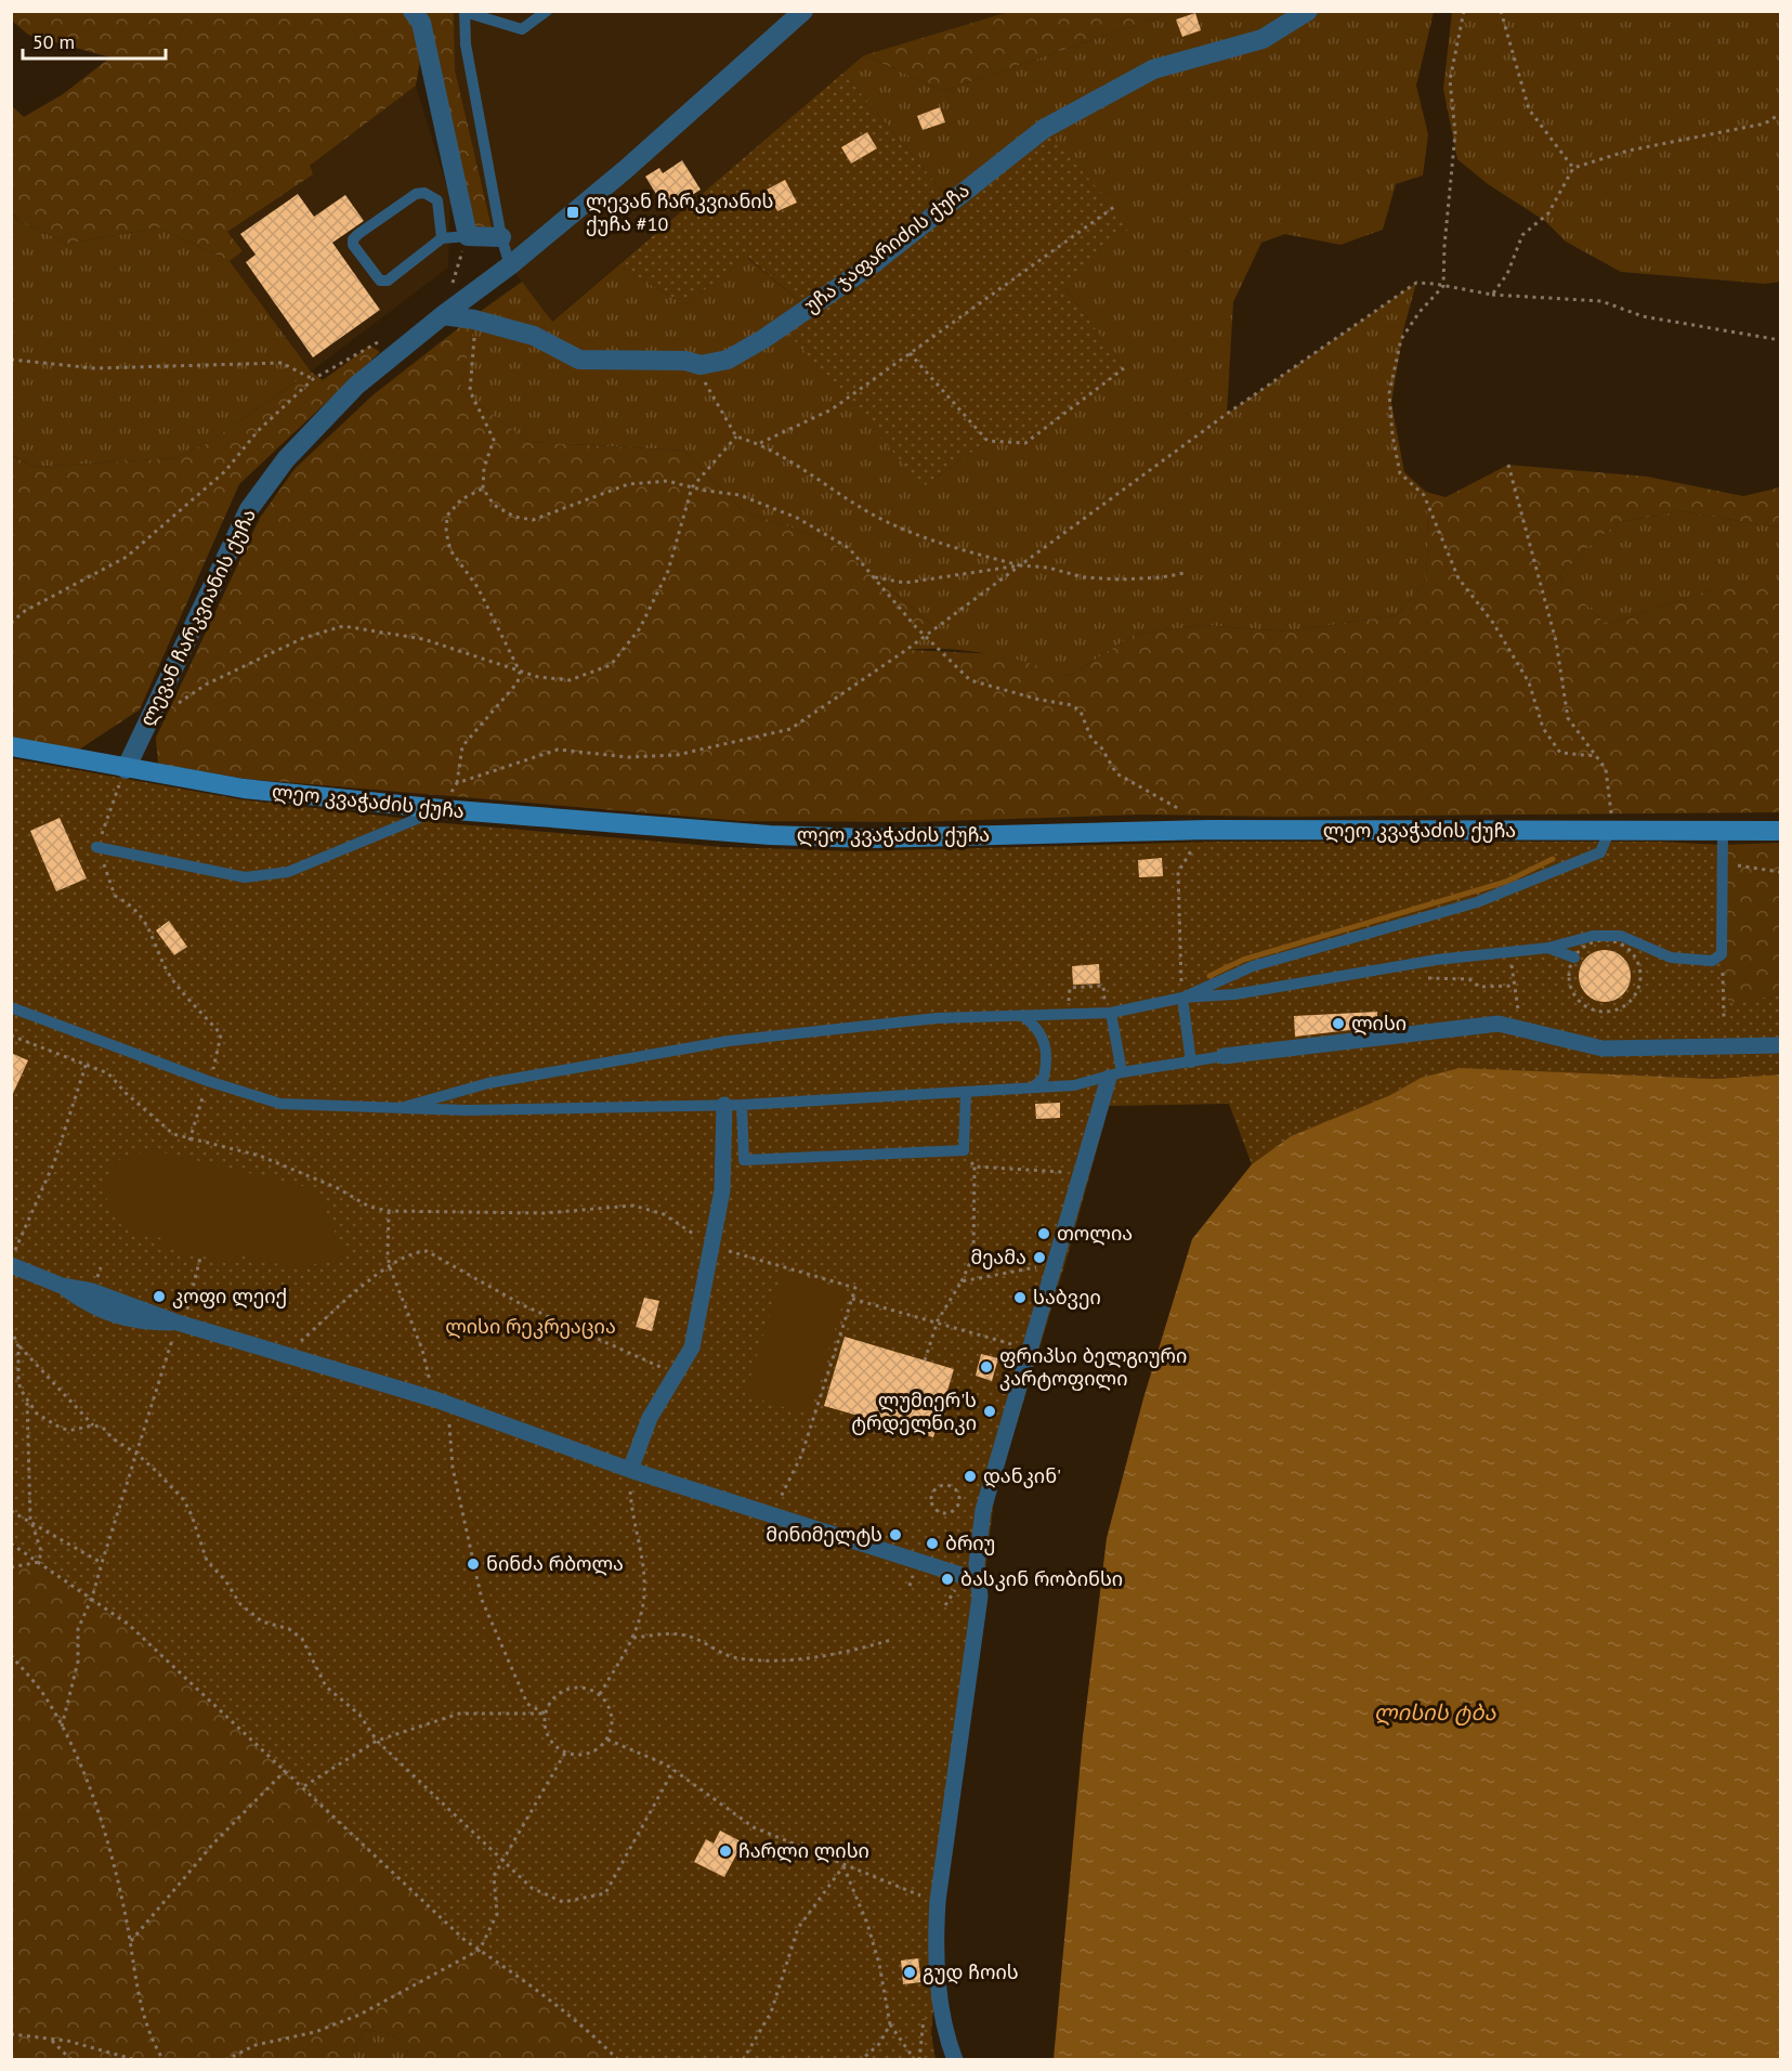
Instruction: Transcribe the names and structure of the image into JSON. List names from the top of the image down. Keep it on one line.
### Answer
{"streets":{"main road":["ლეო კვაჭაძის ქუჩა"],"street":["უჩა ჯაფარიძის ქუჩა","ლევან ჩარკვიანის ქუჩა"]},"crossings":[["უჩა ჯაფარიძის ქუჩა","ლევან ჩარკვიანის ქუჩა"],["ლევან ჩარკვიანის ქუჩა","ლეო კვაჭაძის ქუჩა"]],"water":["ლისის ტბა"],"parks":["ლისი რეკრეაცია"],"places":{"transit":["ლევან ჩარკვიანის ქუჩა #10"],"other":["ლისი","თოლია","მეამა","კოფი ლეიქ","საბვეი","ფრიპსი ბელგიური კარტოფილი","ლუმიერ'ს ტრდელნიკი","დანკინ'","მინიმელტს","ბრიუ","ნინძა რბოლა","ბასკინ რობინსი","ჩარლი ლისი","გუდ ჩოის"]},"scale_bar":"50 m"}
